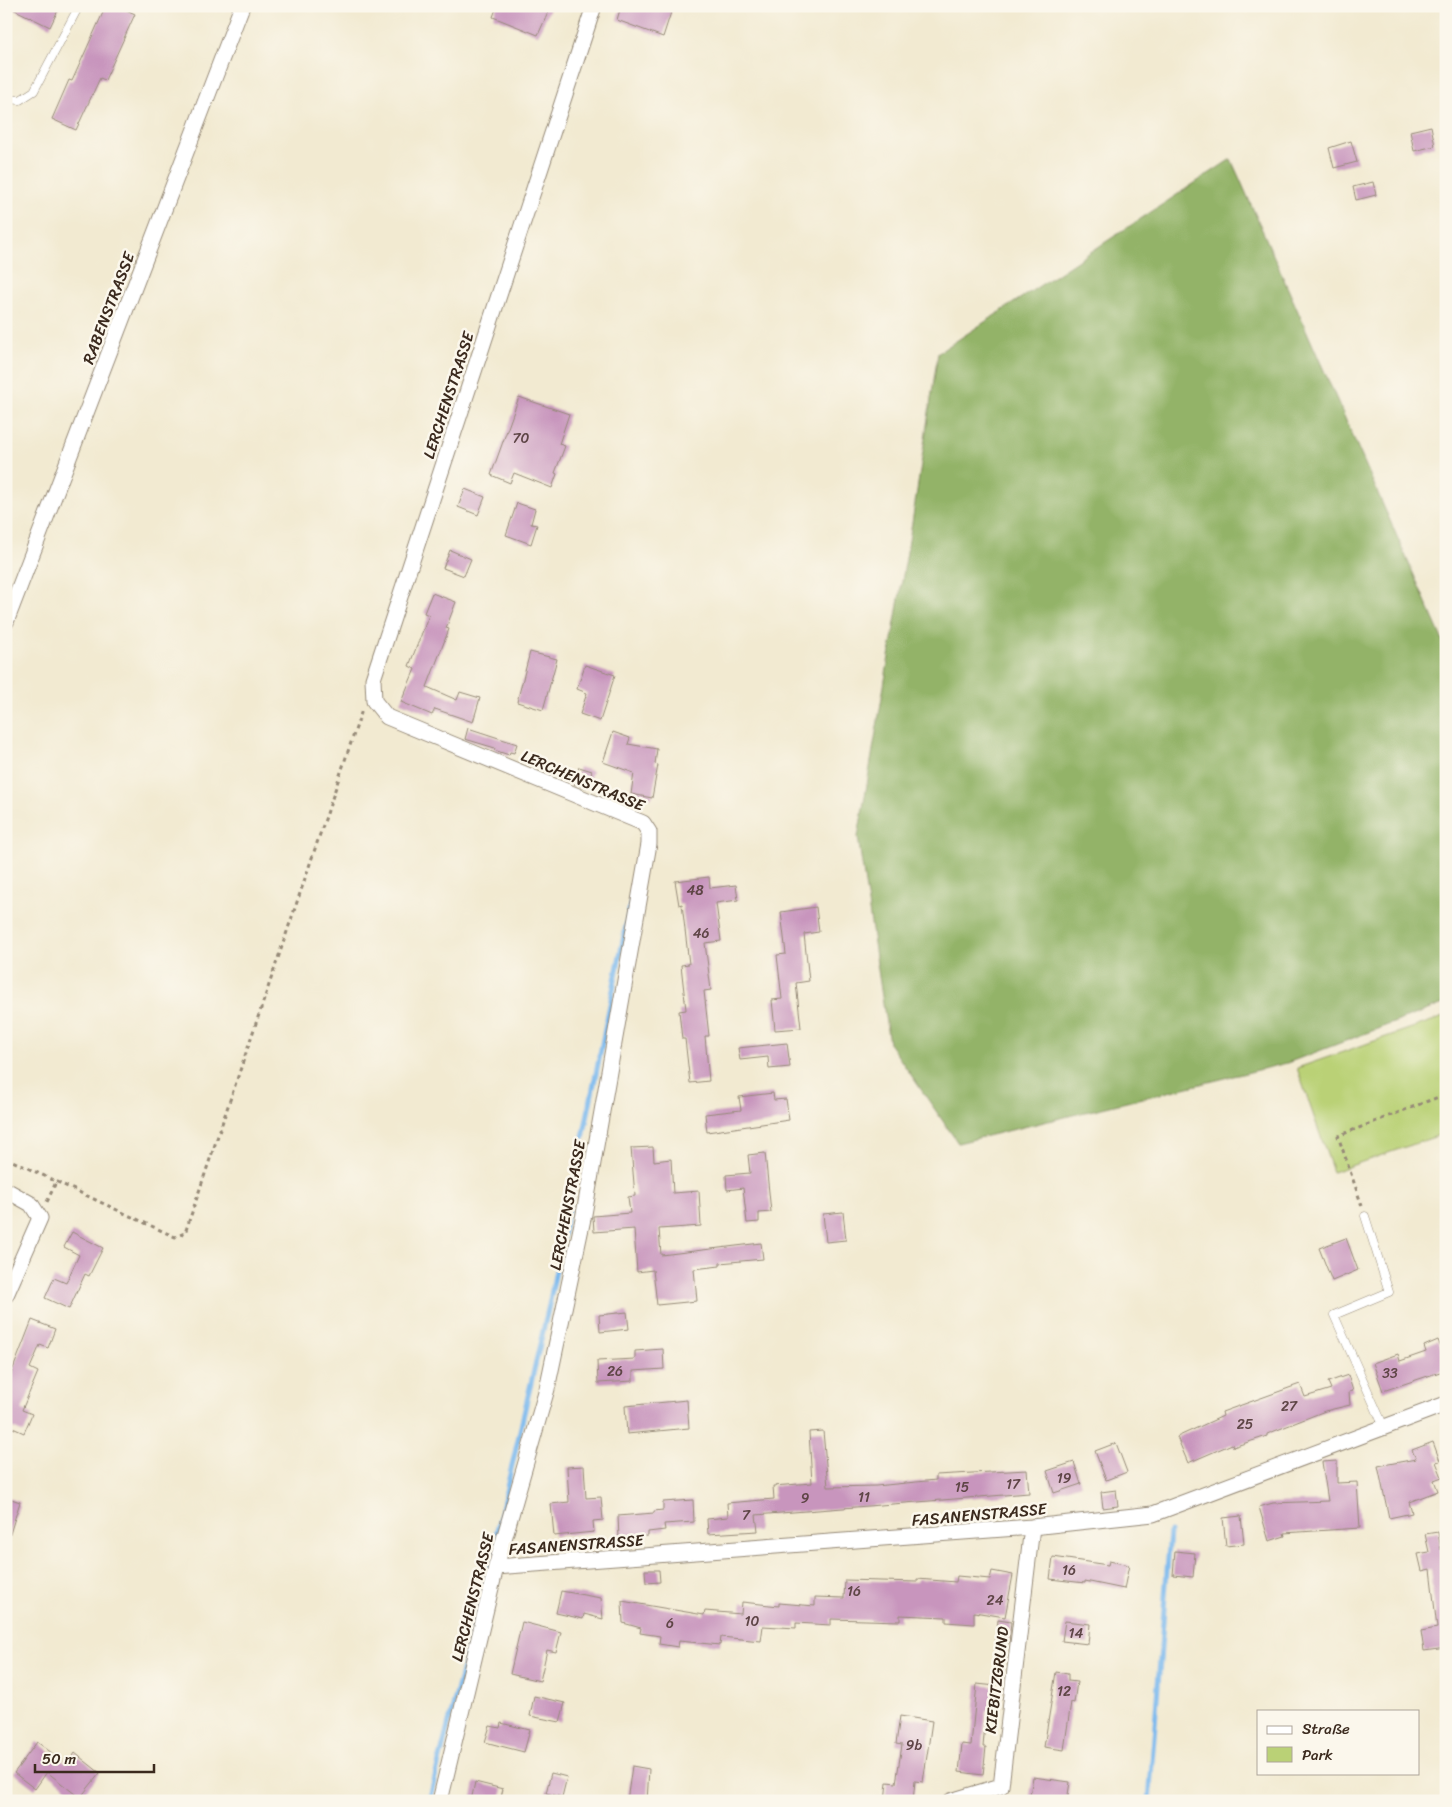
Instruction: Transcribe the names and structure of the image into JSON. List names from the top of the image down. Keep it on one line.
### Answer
{"streets":{"street":["RABENSTRASSE","LERCHENSTRASSE","FASANENSTRASSE","KIEBITZGRUND"]},"crossings":[["LERCHENSTRASSE","FASANENSTRASSE"],["FASANENSTRASSE","KIEBITZGRUND"]],"house_numbers":["70","48","46","26","33","27","25","19","17","15","11","9","7","16","16","24","10","6","14","12","9b"],"legend":["Straße","Park"],"scale_bar":"50 m"}
